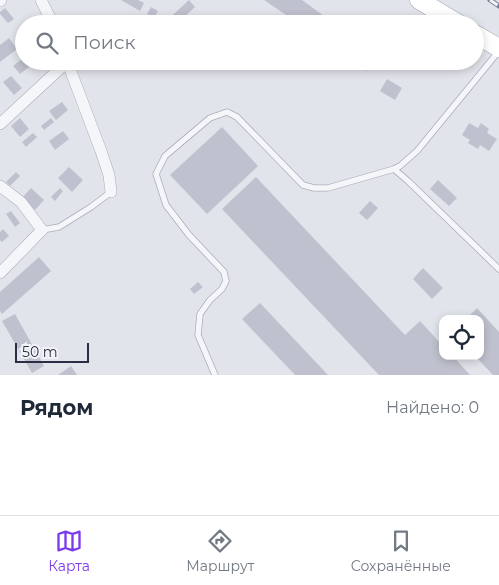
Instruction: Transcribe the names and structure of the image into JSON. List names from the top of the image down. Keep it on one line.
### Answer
{"scale_bar":"50 m","page":{"search":"Поиск","scale":"50 m","heading":["Рядом","Найдено: 0"],"nav":["Карта","Маршрут","Сохранённые"]}}
